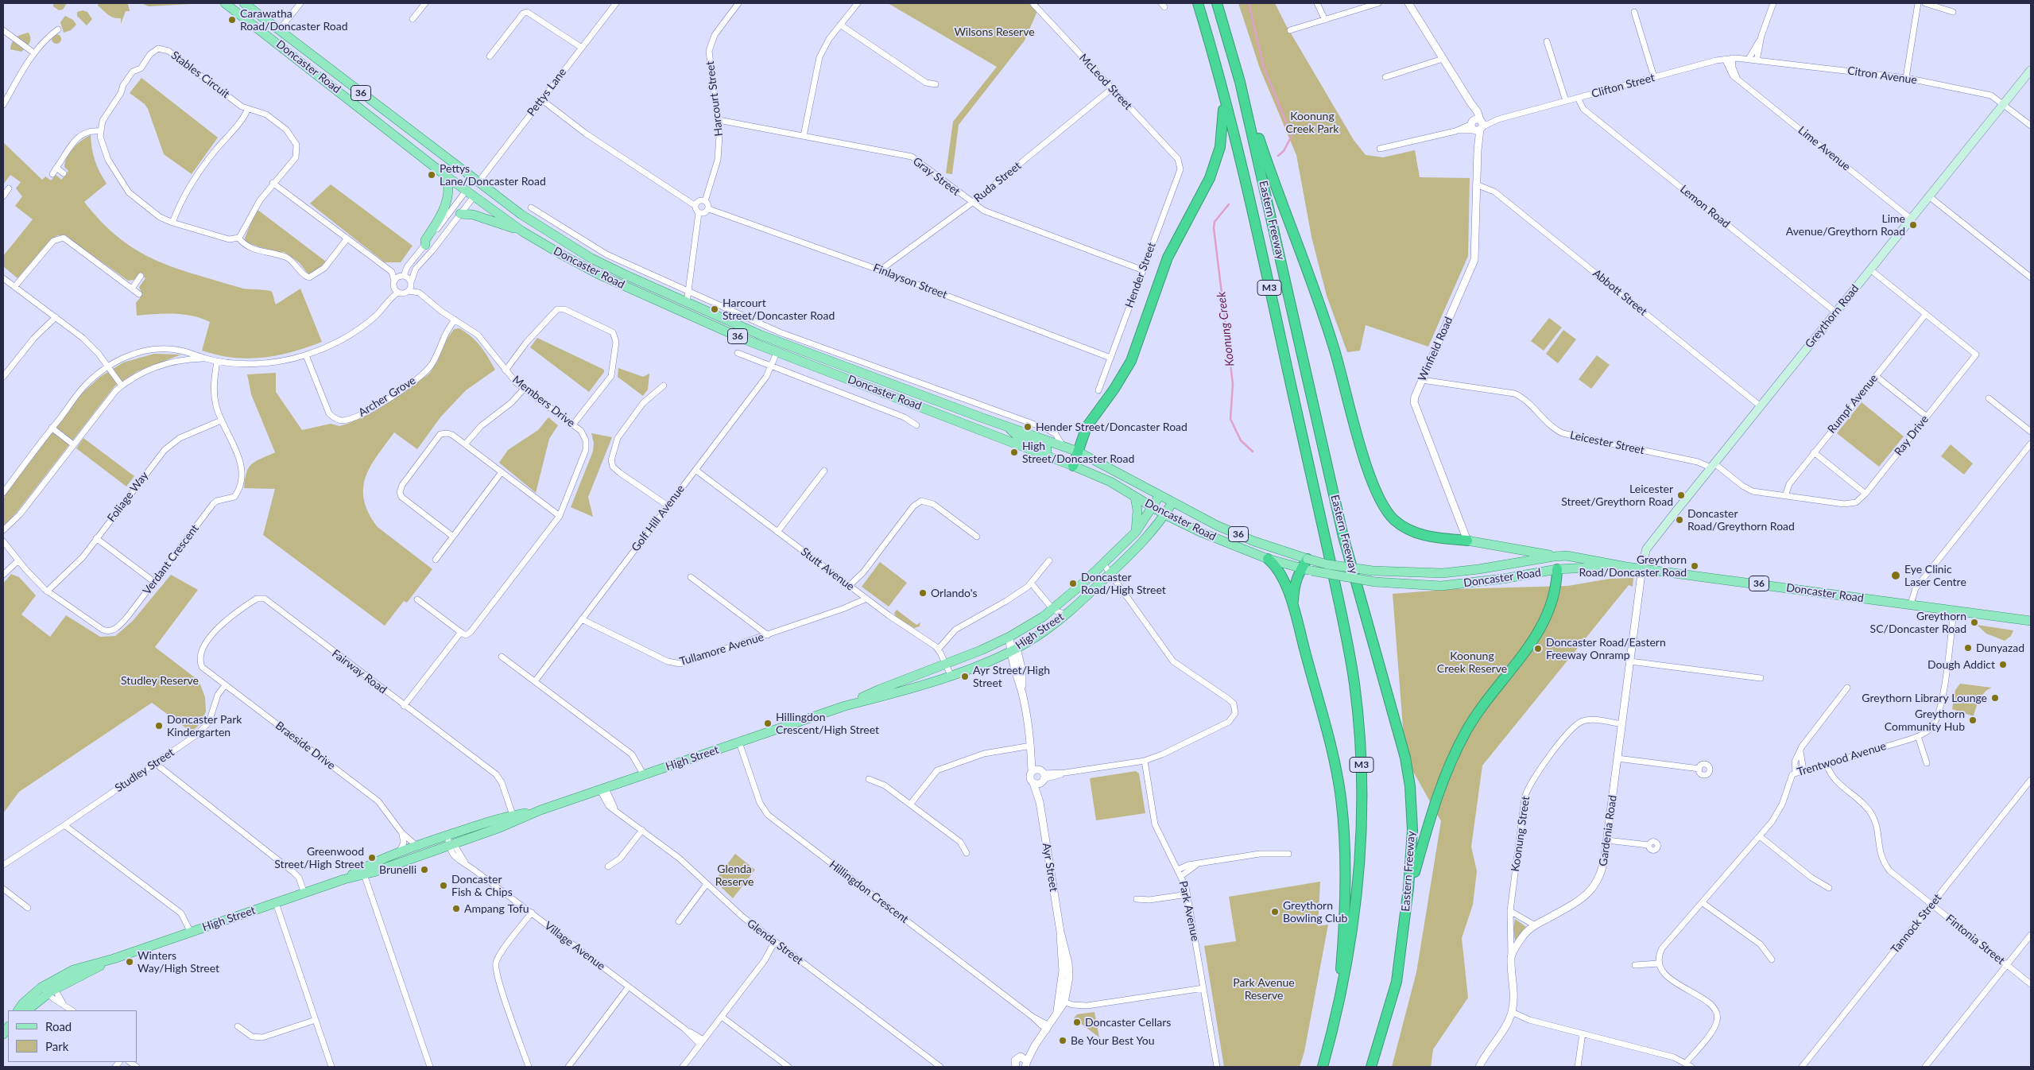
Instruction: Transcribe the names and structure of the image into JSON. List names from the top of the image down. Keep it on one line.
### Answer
{"streets":{"highway":["36","Eastern Freeway","M3"],"main road":["Doncaster Road","Greythorn Road","High Street"],"street":["Stables Circuit","Citron Avenue","McLeod Street","Clifton Street","Pettys Lane","Harcourt Street","Lime Avenue","Gray Street","Ruda Street","Lemon Road","Hender Street","Finlayson Street","Abbott Street","Winfield Road","Archer Grove","Members Drive","Rumpf Avenue","Ray Drive","Leicester Street","Foliage Way","Golf Hill Avenue","Verdant Crescent","Stutt Avenue","Tullamore Avenue","Fairway Road","Braeside Drive","Trentwood Avenue","Studley Street","Gardenia Road","Koonung Street","Ayr Street","Hillingdon Crescent","Park Avenue","Tannock Street","Fintonia Street","Glenda Street","Village Avenue"]},"crossings":[["Doncaster Road","Pettys Lane"],["Doncaster Road","36"],["Doncaster Road","Greythorn Road"],["Doncaster Road","Winfield Road"],["Doncaster Road","Golf Hill Avenue"],["Doncaster Road","High Street"],["Doncaster Road","Trentwood Avenue"],["Doncaster Road","Gardenia Road"],["Citron Avenue","Clifton Street"],["Citron Avenue","Greythorn Road"],["McLeod Street","Ruda Street"],["McLeod Street","Hender Street"],["Clifton Street","Lime Avenue"],["Clifton Street","Lemon Road"],["Clifton Street","Winfield Road"],["36","Eastern Freeway"],["36","Winfield Road"],["Harcourt Street","Gray Street"],["Harcourt Street","Finlayson Street"],["Lime Avenue","Greythorn Road"],["Gray Street","Ruda Street"],["Gray Street","Hender Street"],["Ruda Street","Finlayson Street"],["Lemon Road","Greythorn Road"],["Hender Street","Finlayson Street"],["Abbott Street","Greythorn Road"],["Abbott Street","Winfield Road"],["Greythorn Road","Ray Drive"],["Greythorn Road","Leicester Street"],["Greythorn Road","Gardenia Road"],["Winfield Road","Leicester Street"],["Archer Grove","Members Drive"],["Rumpf Avenue","Ray Drive"],["Ray Drive","Leicester Street"],["Foliage Way","Verdant Crescent"],["Golf Hill Avenue","Stutt Avenue"],["Golf Hill Avenue","Tullamore Avenue"],["Stutt Avenue","High Street"],["Stutt Avenue","Tullamore Avenue"],["High Street","Fairway Road"],["High Street","Braeside Drive"],["High Street","Ayr Street"],["High Street","Hillingdon Crescent"],["High Street","Glenda Street"],["High Street","Village Avenue"],["Fairway Road","Braeside Drive"],["Braeside Drive","Studley Street"],["Trentwood Avenue","Fintonia Street"],["Gardenia Road","Koonung Street"],["Ayr Street","Hillingdon Crescent"],["Tannock Street","Fintonia Street"]],"water":["Koonung Creek"],"parks":["Wilsons Reserve","Koonung Creek Park","Koonung Creek Reserve","Studley Reserve","Glenda Reserve","Park Avenue Reserve"],"places":["Carawatha Road/Doncaster Road","Pettys Lane/Doncaster Road","Lime Avenue/Greythorn Road","Harcourt Street/Doncaster Road","Hender Street/Doncaster Road","High Street/Doncaster Road","Leicester Street/Greythorn Road","Doncaster Road/Greythorn Road","Greythorn Road/Doncaster Road","Eye Clinic Laser Centre","Doncaster Road/High Street","Orlando's","Greythorn SC/Doncaster Road","Dunyazad","Doncaster Road/Eastern Freeway Onramp","Dough Addict","Ayr Street/High Street","Greythorn Library Lounge","Greythorn Community Hub","Hillingdon Crescent/High Street","Doncaster Park Kindergarten","Greenwood Street/High Street","Brunelli","Doncaster Fish & Chips","Ampang Tofu","Greythorn Bowling Club","Winters Way/High Street","Doncaster Cellars","Be Your Best You"],"legend":["Road","Park"]}
